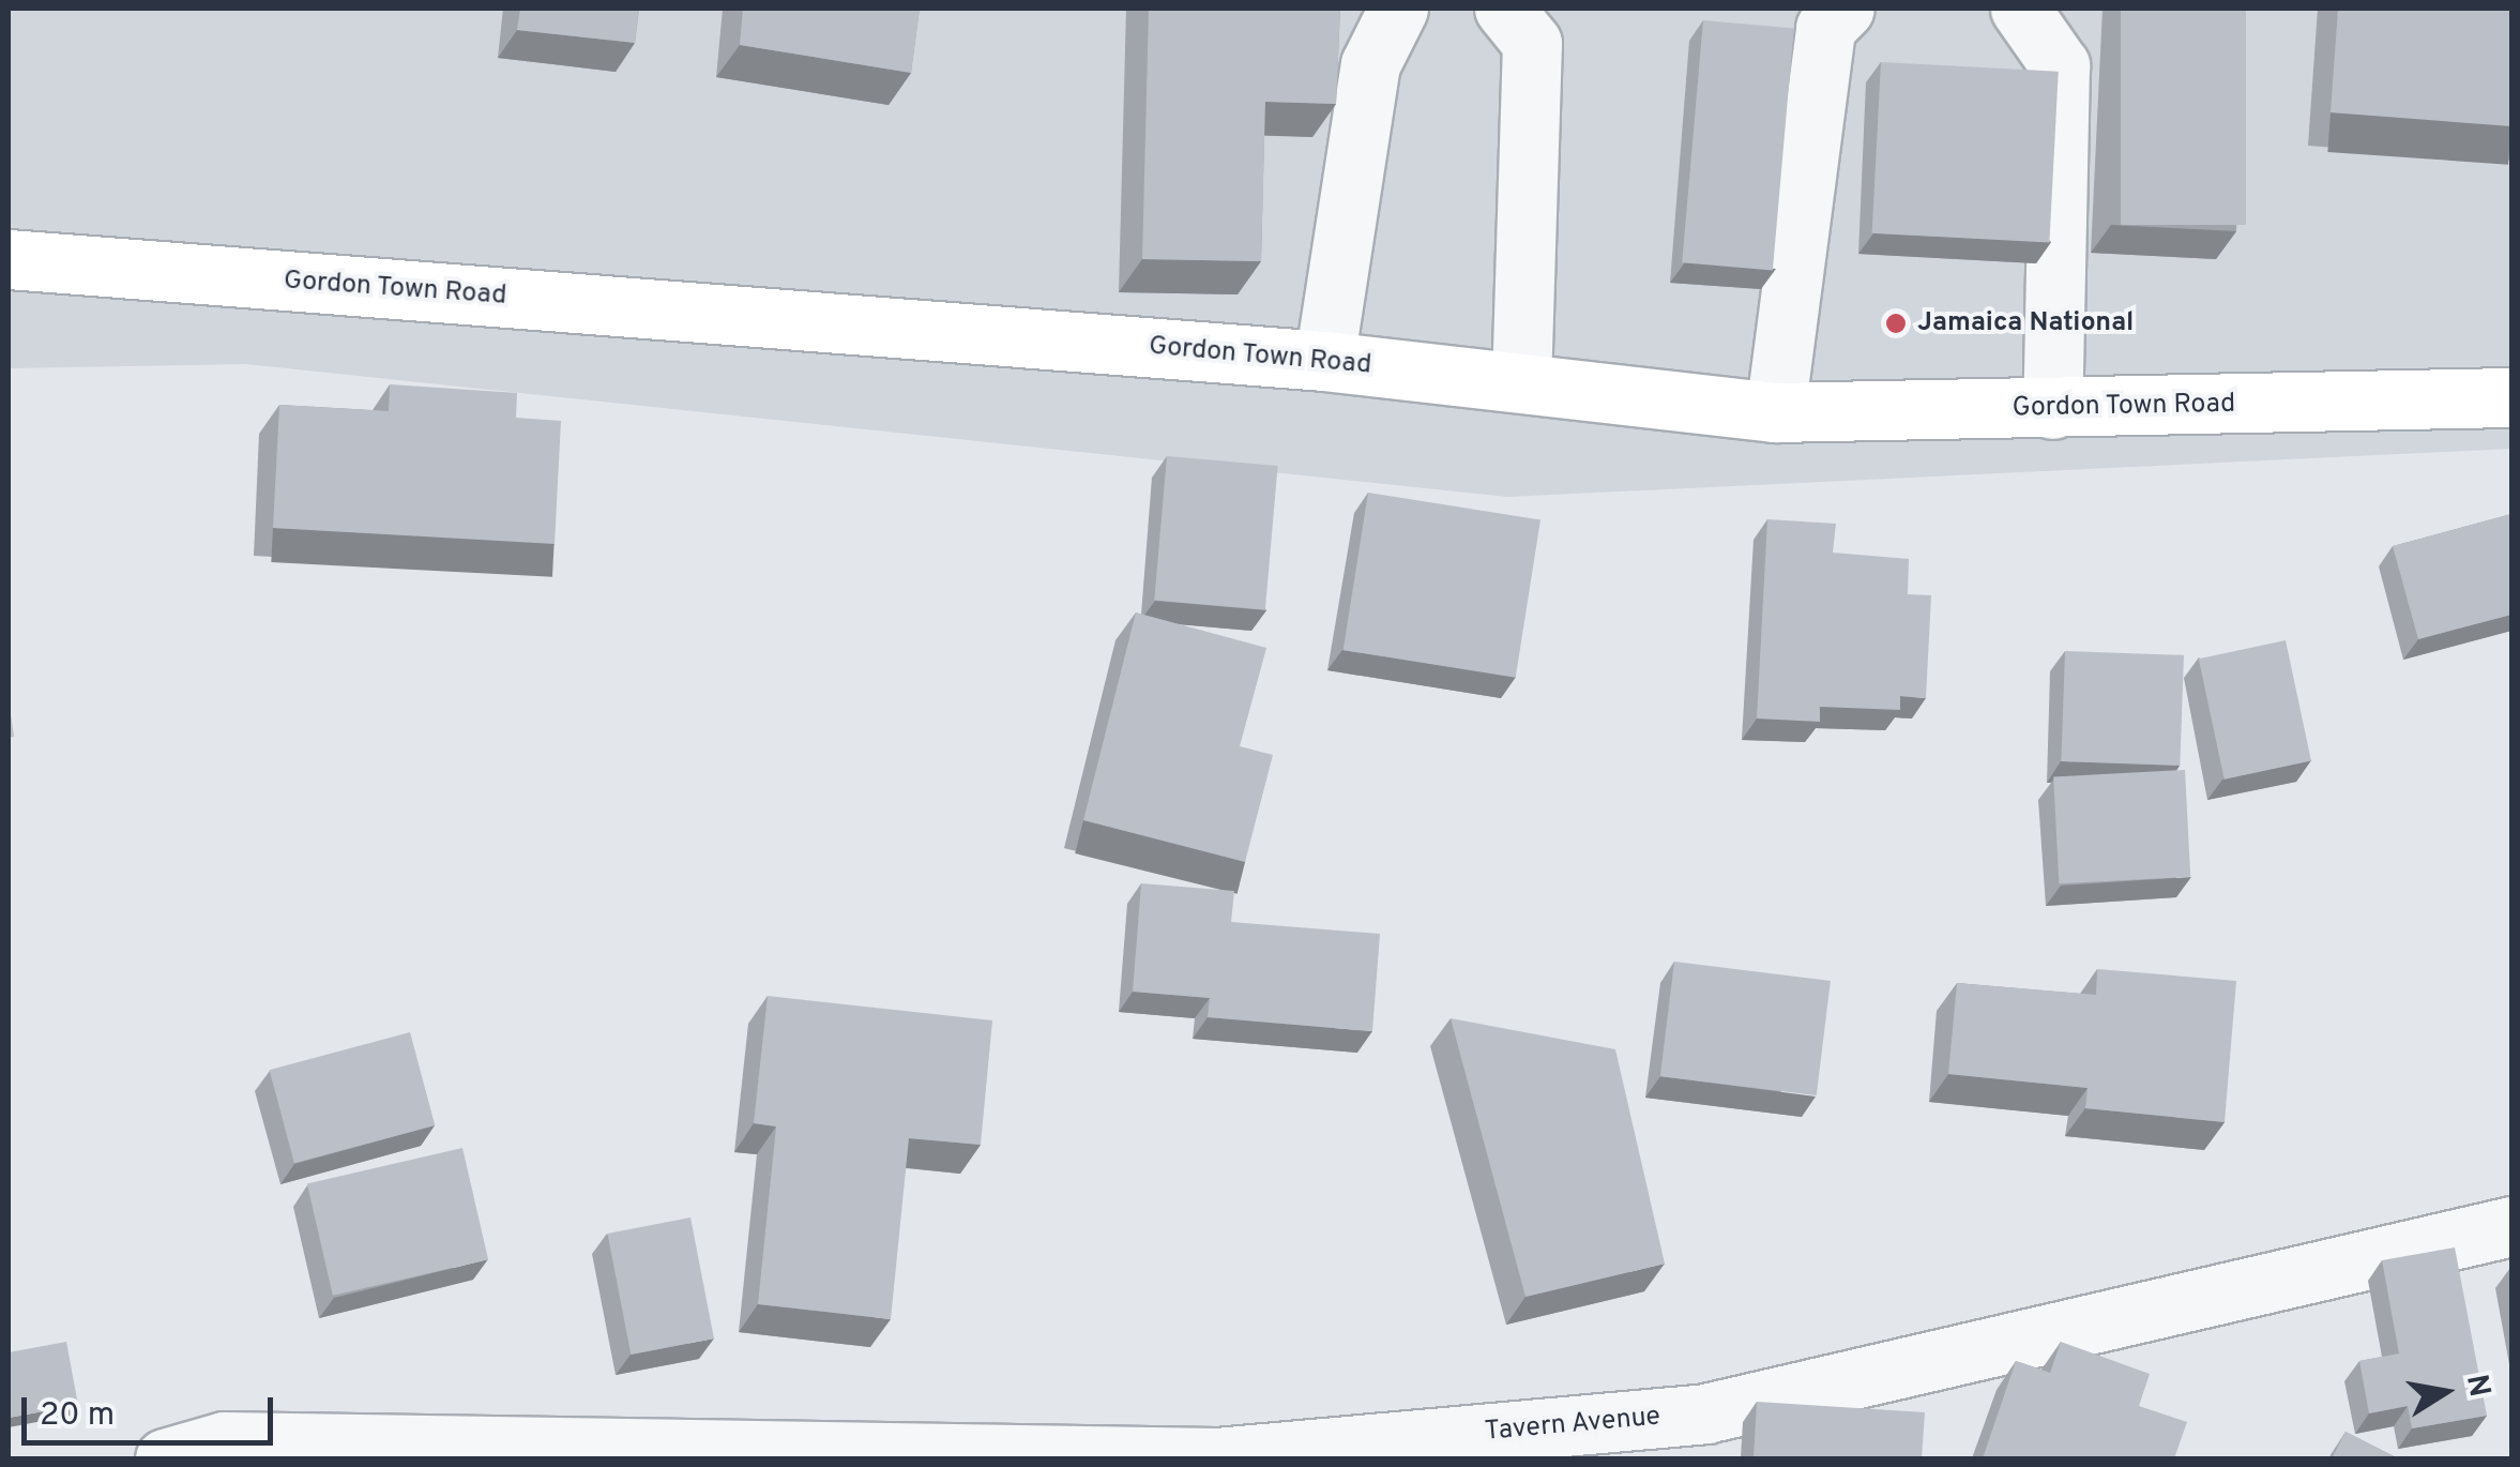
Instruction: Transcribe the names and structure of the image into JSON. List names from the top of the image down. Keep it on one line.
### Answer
{"streets":{"main road":["Gordon Town Road"],"street":["Tavern Avenue"]},"places":["Jamaica National"],"scale_bar":"20 m","north":"right"}
